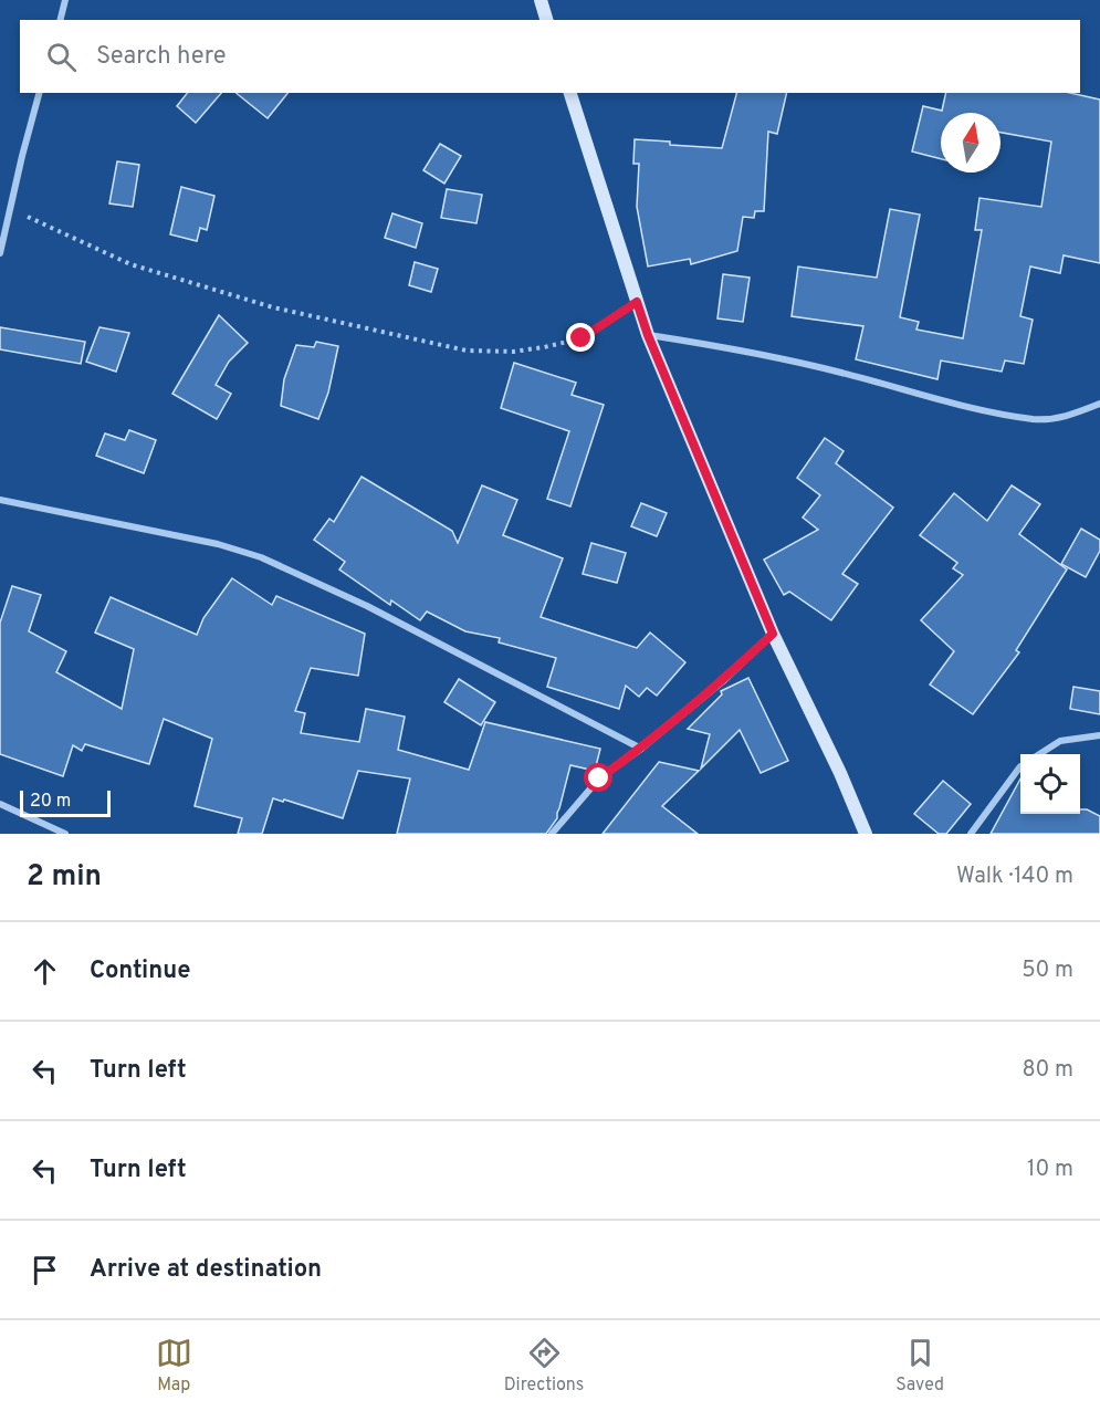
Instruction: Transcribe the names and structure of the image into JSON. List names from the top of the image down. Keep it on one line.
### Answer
{"scale_bar":"20 m","north":"top","page":{"search":"Search here","scale":"20 m","heading":["2 min","Walk · 140 m"],"list":[["Continue","50 m"],["Turn left","80 m"],["Turn left","10 m"],"Arrive at destination"],"nav":["Map","Directions","Saved"]}}
